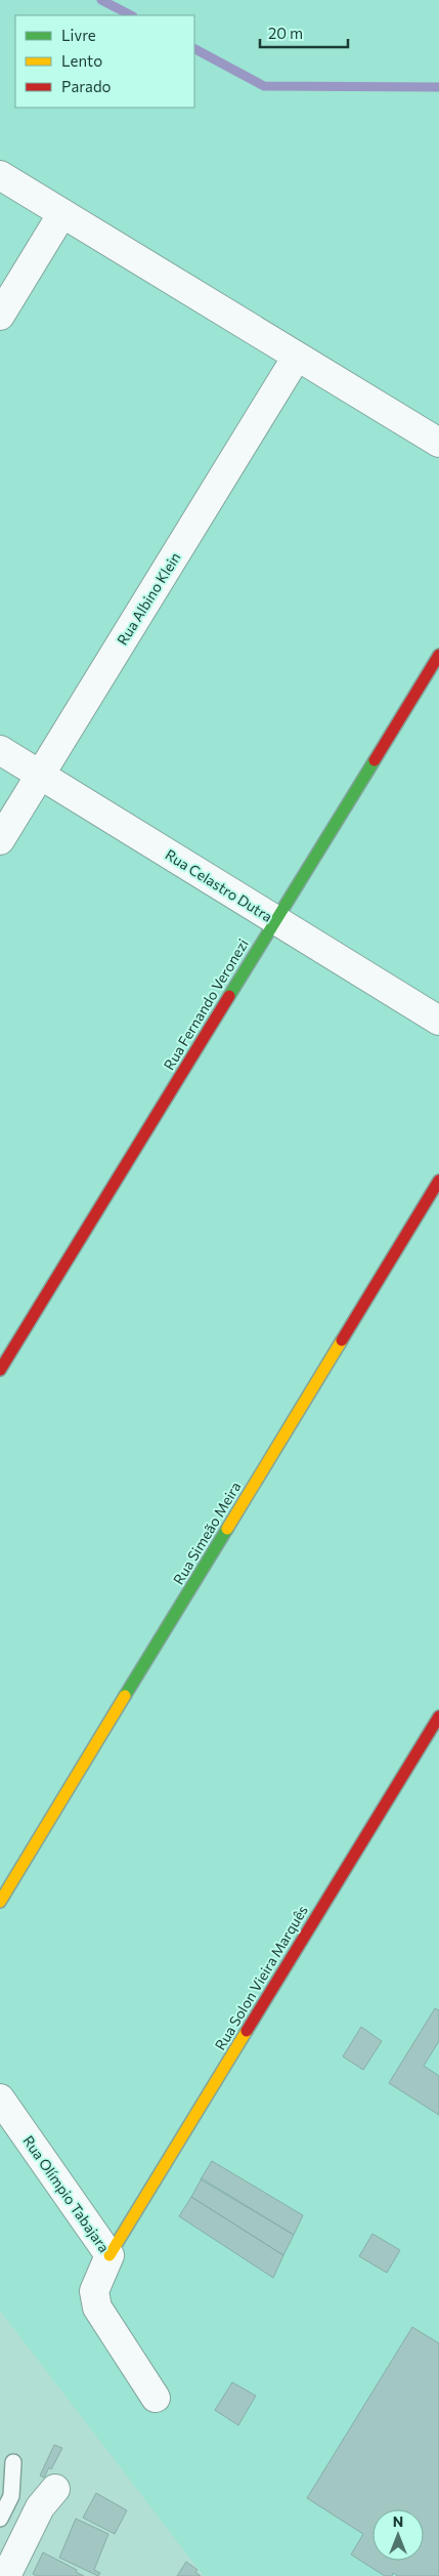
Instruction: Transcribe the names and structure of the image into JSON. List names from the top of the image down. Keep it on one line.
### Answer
{"streets":{"street":["Rua Albino Klein","Rua Celastro Dutra","Rua Fernando Veronezi","Rua Simeão Meira","Rua Solon Vieira Marquês","Rua Olímpio Tabajara"]},"crossings":[["Rua Albino Klein","Rua Celastro Dutra"],["Rua Celastro Dutra","Rua Fernando Veronezi"],["Rua Solon Vieira Marquês","Rua Olímpio Tabajara"]],"legend":["Livre","Lento","Parado"],"scale_bar":"20 m","north":"top"}
